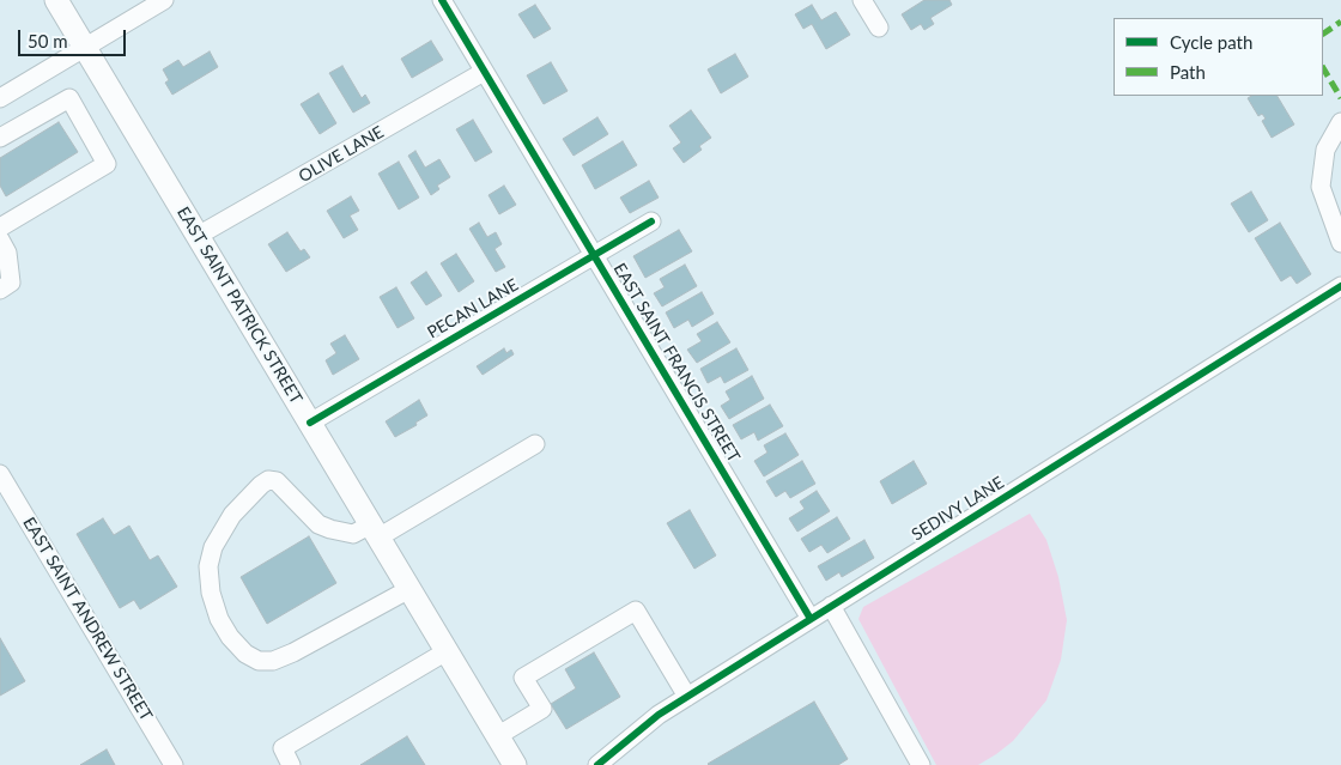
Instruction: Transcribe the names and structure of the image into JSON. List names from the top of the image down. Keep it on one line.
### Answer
{"streets":{"main road":["EAST SAINT PATRICK STREET"],"street":["OLIVE LANE","PECAN LANE","EAST SAINT FRANCIS STREET","SEDIVY LANE","EAST SAINT ANDREW STREET"]},"crossings":[["OLIVE LANE","EAST SAINT PATRICK STREET"],["OLIVE LANE","EAST SAINT FRANCIS STREET"],["EAST SAINT PATRICK STREET","PECAN LANE"],["PECAN LANE","EAST SAINT FRANCIS STREET"],["EAST SAINT FRANCIS STREET","SEDIVY LANE"]],"legend":["Cycle path","Path"],"scale_bar":"50 m"}
